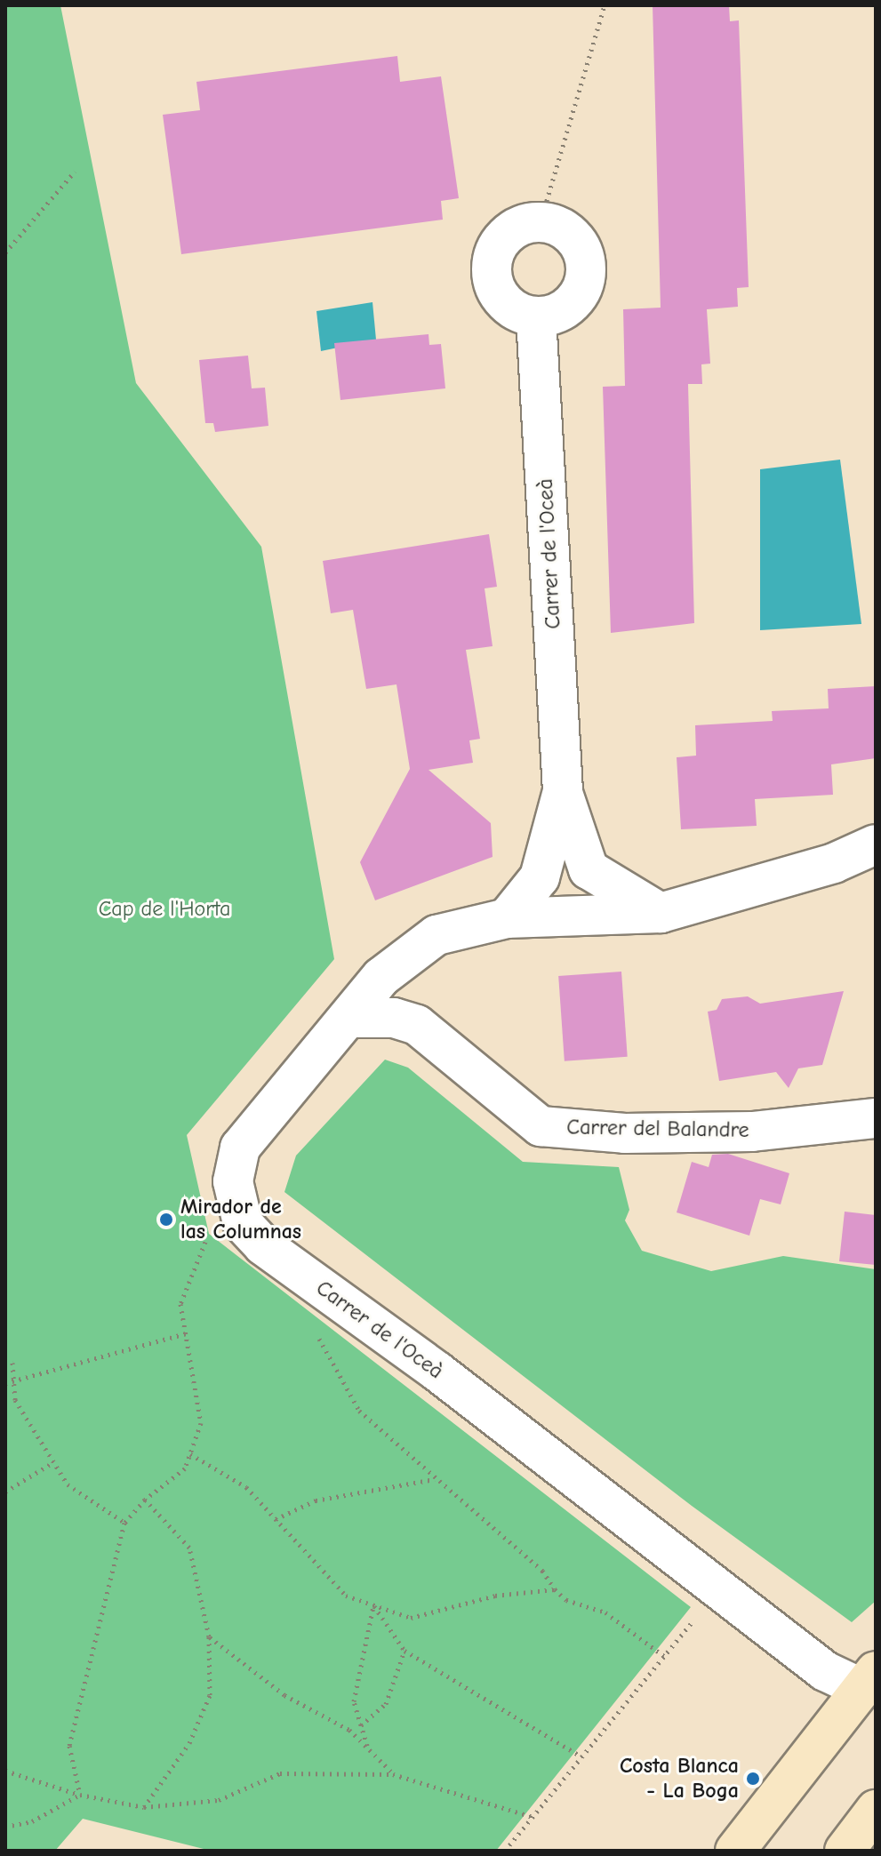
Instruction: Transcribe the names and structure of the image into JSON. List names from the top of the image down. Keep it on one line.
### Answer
{"streets":{"street":["Carrer de l'Oceà","Carrer del Balandre"]},"crossings":[["Carrer de l'Oceà","Carrer del Balandre"]],"parks":["Cap de l'Horta"],"places":["Mirador de las Columnas","Costa Blanca - La Boga"]}
